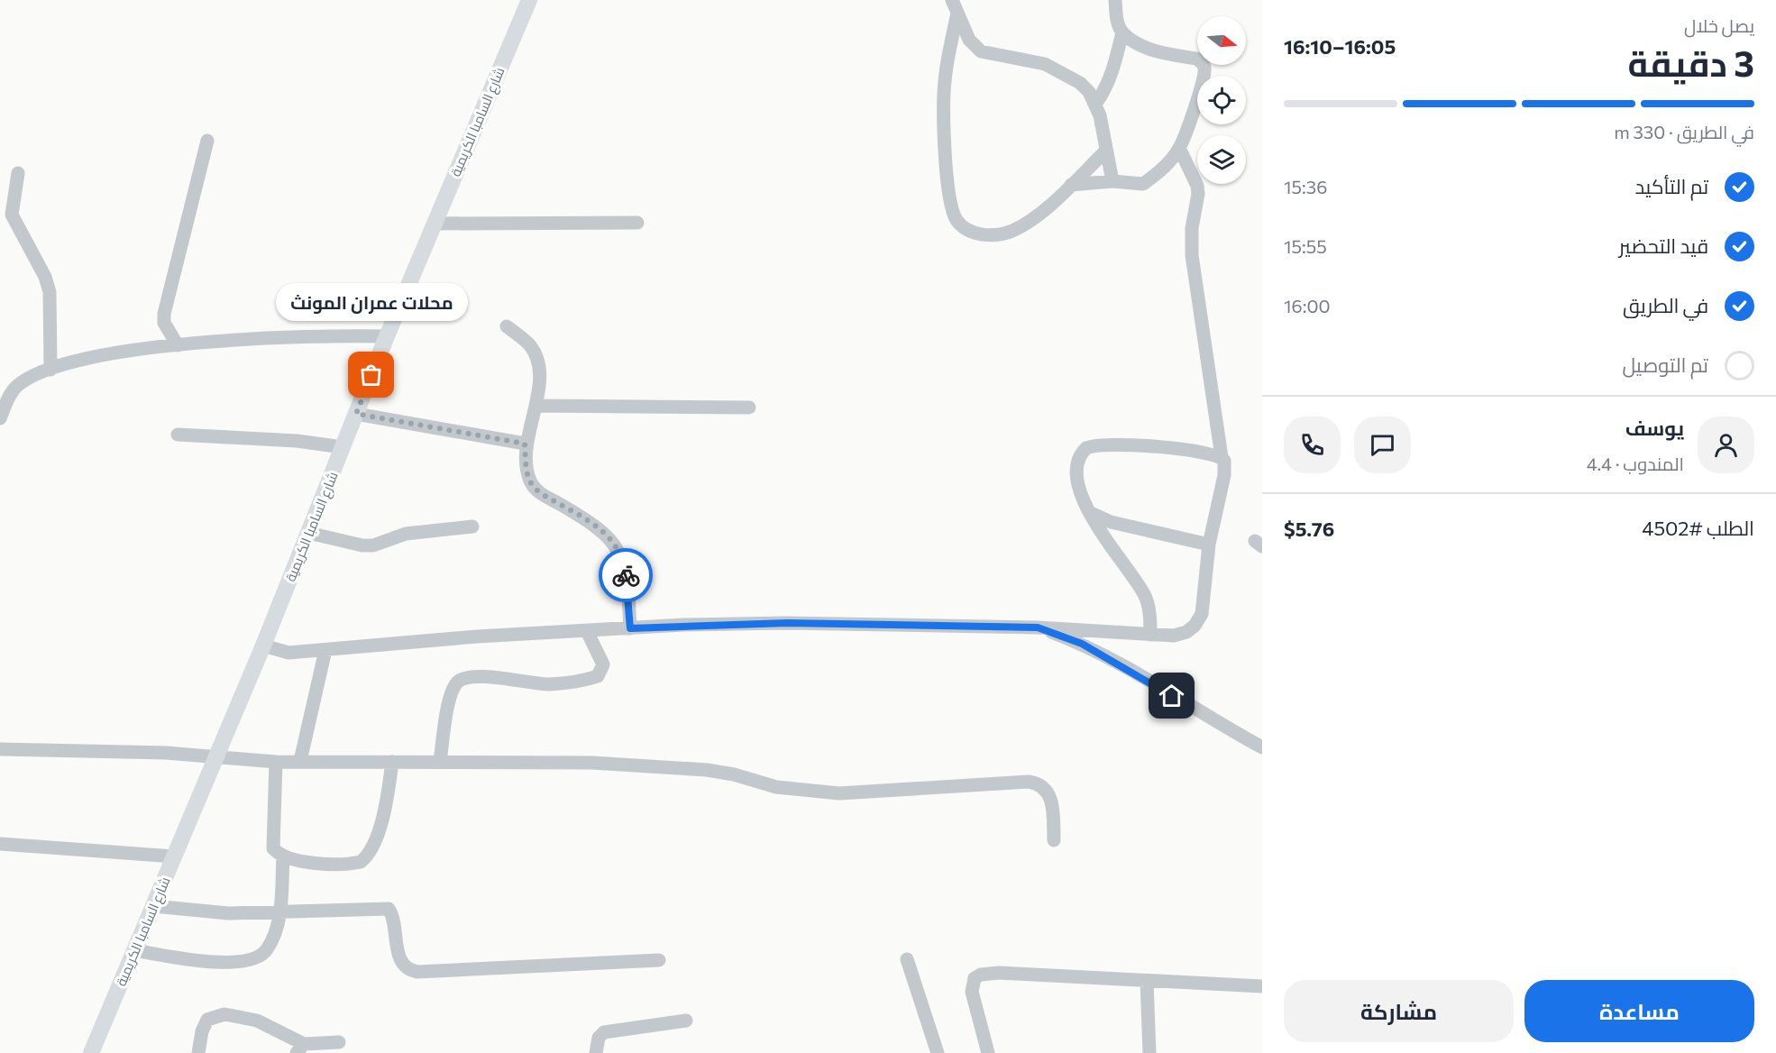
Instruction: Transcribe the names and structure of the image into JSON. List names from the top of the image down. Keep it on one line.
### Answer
{"streets":{"main road":["شارع السامبا الكريمية"]},"places":["محلات عمران المونث"],"north":"right","page":{"heading":["3 دقيقة","يصل خلال","16:05–16:10"],"panel":["يوسف","المندوب · 4.4","الطلب #4502","$5.76"],"bar":"في الطريق · 330 m","list":[["تم التأكيد","15:36"],["قيد التحضير","15:55"],["في الطريق","16:00"],"تم التوصيل"],"bubble":"محلات عمران المونث","buttons":["مساعدة","مشاركة"]}}
